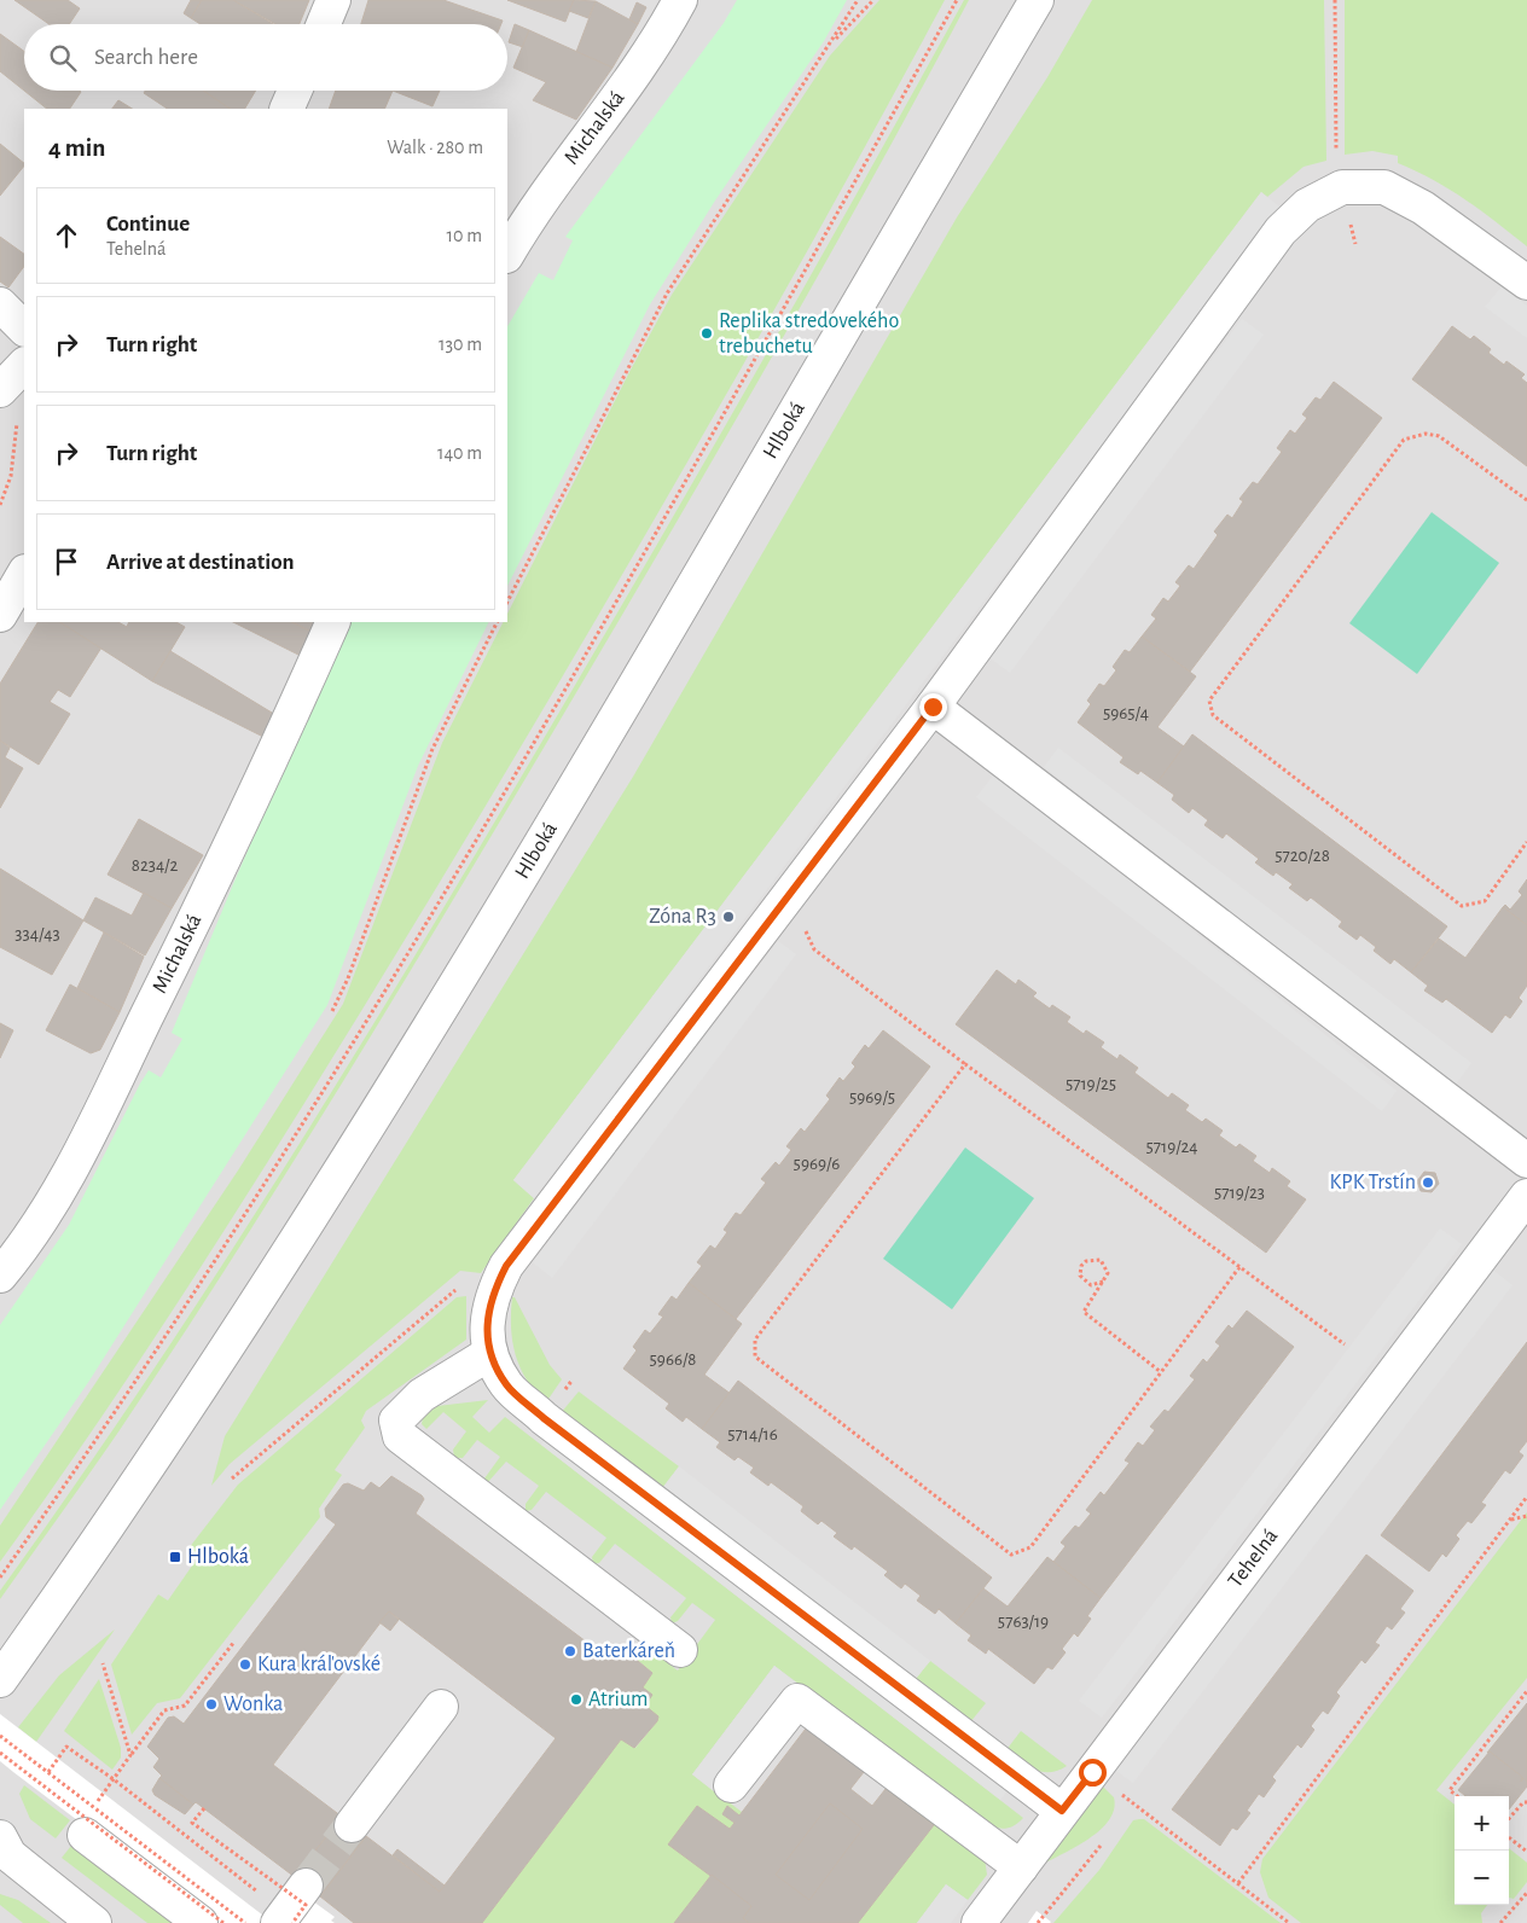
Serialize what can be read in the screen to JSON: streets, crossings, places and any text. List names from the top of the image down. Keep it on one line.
{"streets":{"street":["Michalská","Hlboká","Tehelná"]},"places":{"other":["Replika stredovekého trebuchetu","Zóna R3","KPK Trstín","Baterkáreň","Kura kráľovské","Atrium","Wonka"],"transit":["Hlboká"]},"house_numbers":["5965/4","5720/28","8234/2","334/43","5719/25","5969/5","5719/24","5969/6","5719/23","5966/8","5714/16","5763/19"],"page":{"search":"Search here","heading":["4 min","Walk · 280 m"],"list":[["Continue","Tehelná","10 m"],["Turn right","130 m"],["Turn right","140 m"],"Arrive at destination"],"map_buttons":["+","−"]}}
